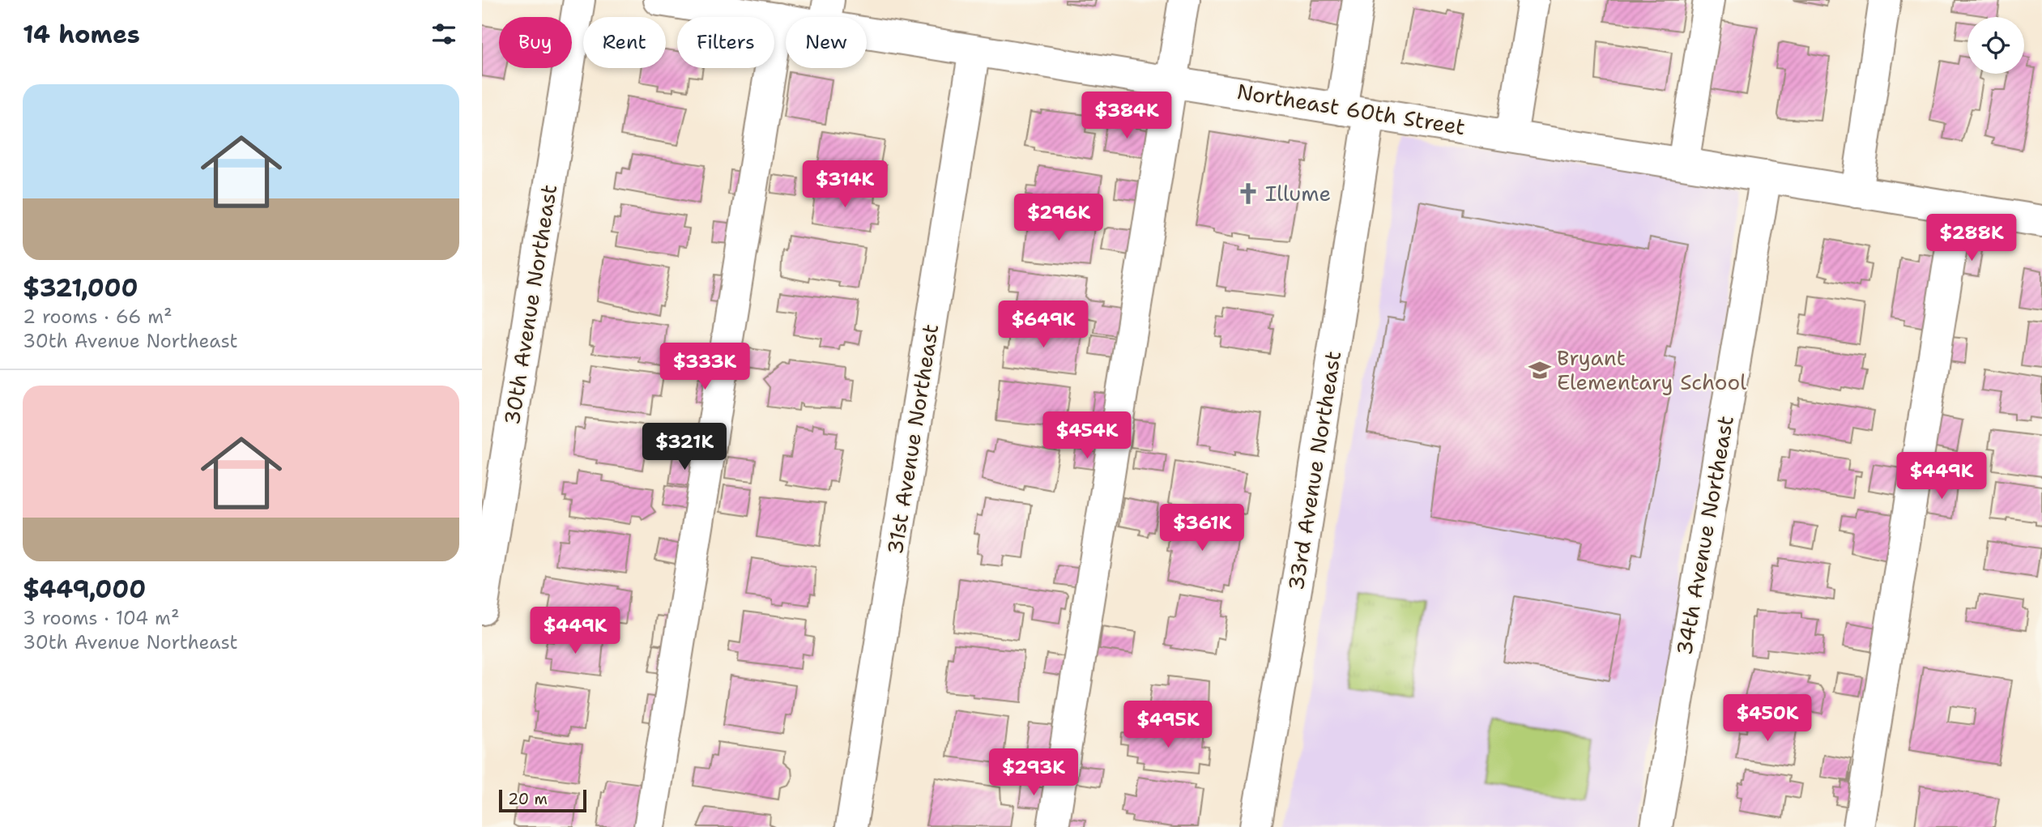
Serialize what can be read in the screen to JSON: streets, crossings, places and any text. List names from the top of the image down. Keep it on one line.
{"streets":{"street":["Northeast 60th Street","30th Avenue Northeast","31st Avenue Northeast","33rd Avenue Northeast","34th Avenue Northeast"]},"crossings":[["Northeast 60th Street","31st Avenue Northeast"],["Northeast 60th Street","33rd Avenue Northeast"],["Northeast 60th Street","34th Avenue Northeast"]],"places":{"church":["Illume"],"school or university":["Bryant Elementary School"]},"scale_bar":"20 m","page":{"heading":"14 homes","chip":["Buy","Rent","Filters","New"],"list":[{"name":"$321,000","note":"2 rooms · 66 m² · 30th Avenue Northeast"},{"name":"$449,000","note":"3 rooms · 104 m² · 30th Avenue Northeast"}],"price":["$384K","$314K","$296K","$288K","$649K","$333K","$454K","$321K","$449K","$361K","$449K","$450K","$495K","$293K"],"scale":"20 m"}}
